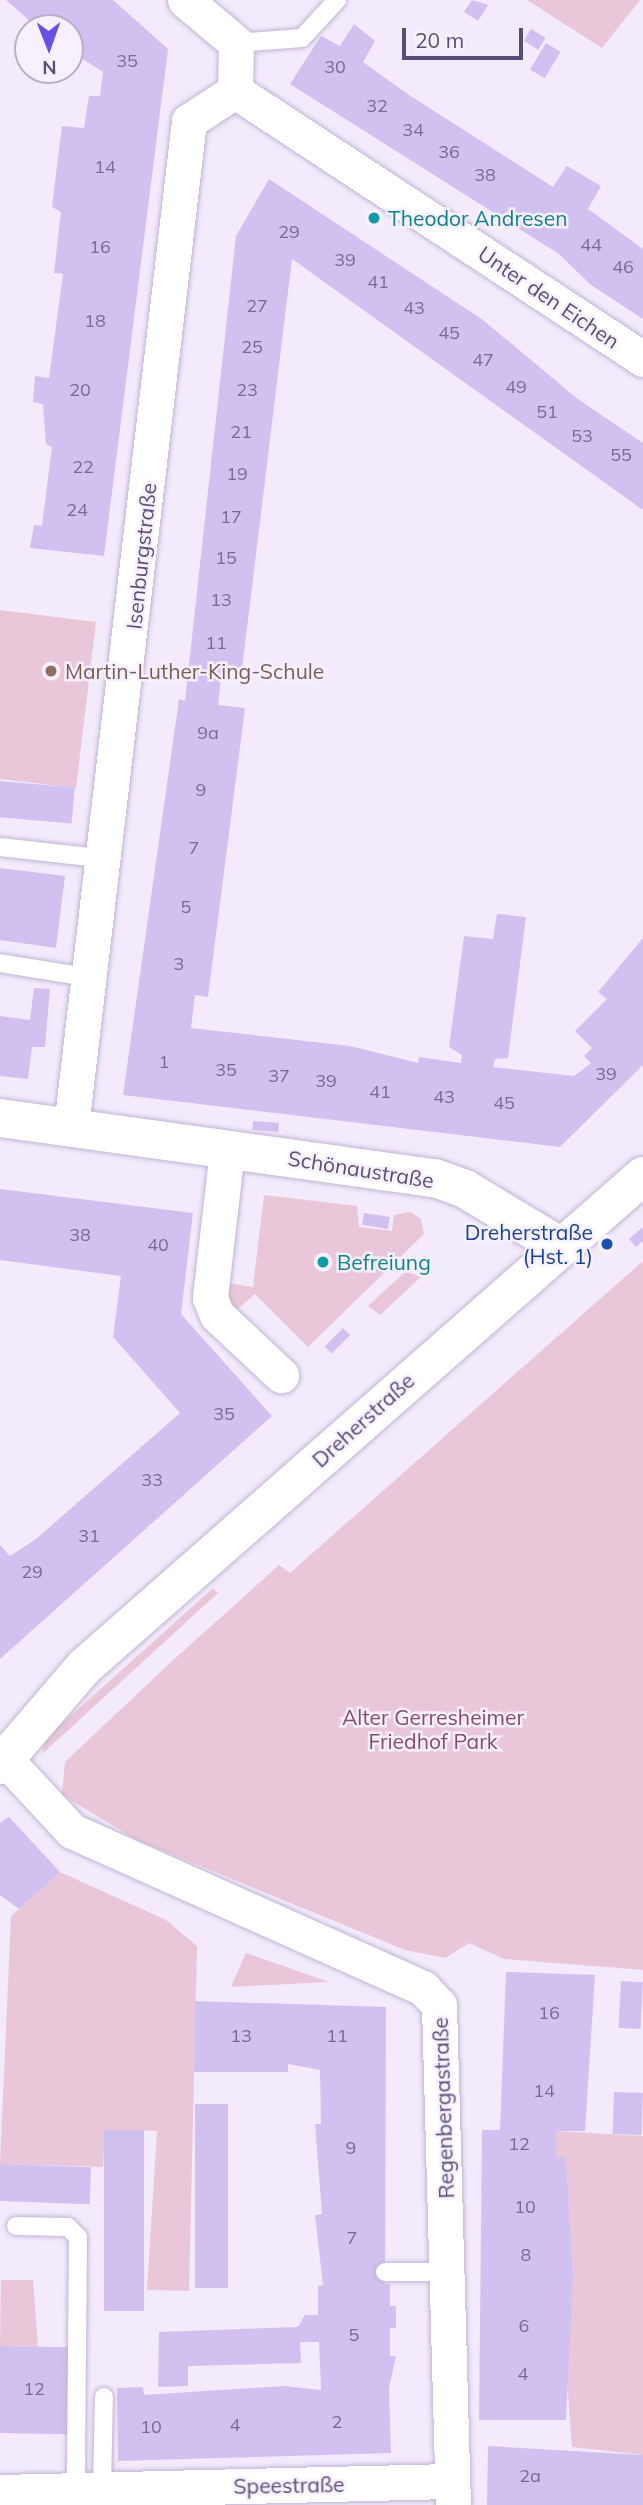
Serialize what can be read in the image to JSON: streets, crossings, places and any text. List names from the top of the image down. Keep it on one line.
{"streets":{"main road":["Schönaustraße","Dreherstraße"],"street":["Unter den Eichen","Isenburgstraße","Regenbergastraße","Speestraße"]},"crossings":[["Unter den Eichen","Isenburgstraße"],["Isenburgstraße","Schönaustraße"],["Schönaustraße","Dreherstraße"],["Dreherstraße","Regenbergastraße"],["Regenbergastraße","Speestraße"]],"parks":["Alter Gerresheimer Friedhof Park"],"places":["Theodor Andresen","Martin-Luther-King-Schule","Dreherstraße (Hst. 1)","Befreiung"],"house_numbers":["35","30","32","34","36","14","38","29","44","16","39","46","41","27","43","18","45","25","47","49","20","23","51","21","53","55","22","19","24","17","15","13","11","9a","9","7","5","3","1","35","39","37","39","41","43","45","38","40","35","33","31","29","16","13","11","14","12","9","10","7","8","6","5","4","12","2","4","10","2a"],"scale_bar":"20 m","north":"bottom"}
